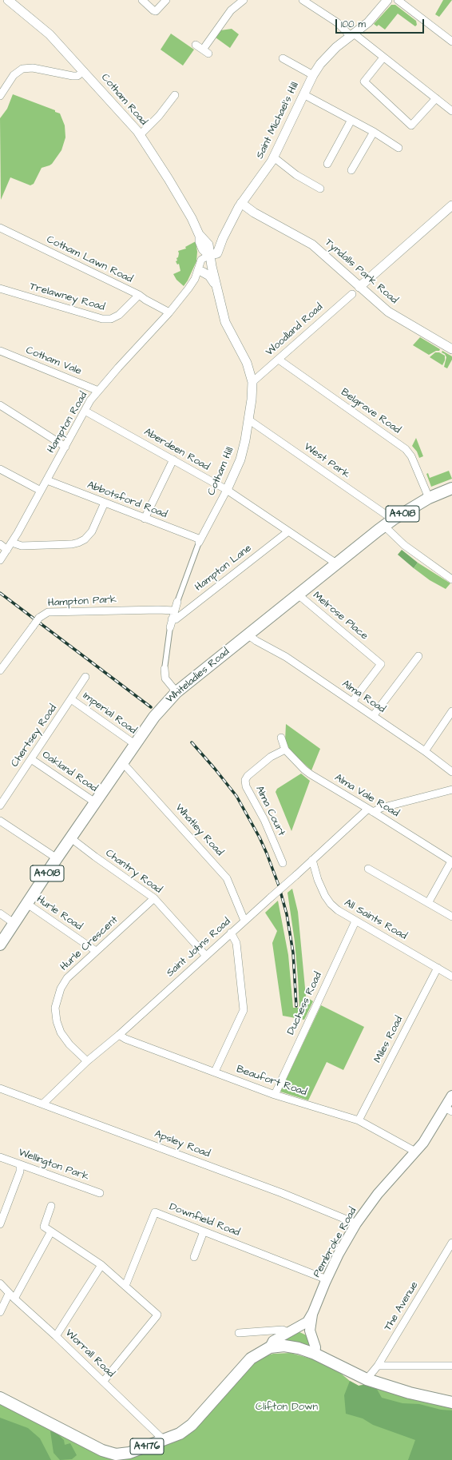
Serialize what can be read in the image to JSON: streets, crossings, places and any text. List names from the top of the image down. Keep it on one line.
{"streets":{"main road":["A4018","Whiteladies Road","Pembroke Road","A4176"],"street":["Cotham Road","Saint Michael's Hill","Cotham Lawn Road","Tyndalls Park Road","Trelawney Road","Woodland Road","Cotham Vale","Belgrave Road","Hampton Road","Aberdeen Road","West Park","Cotham Hill","Abbotsford Road","Hampton Lane","Hampton Park","Melrose Place","Alma Road","Imperial Road","Chertsey Road","Oakland Road","Alma Vale Road","Alma Court","Whatley Road","Chantry Road","Hurle Road","All Saints Road","Hurle Crescent","Saint Johns Road","Duchess Road","Miles Road","Beaufort Road","Apsley Road","Wellington Park","Downfield Road","The Avenue","Worrall Road"]},"crossings":[["Cotham Road","Saint Michael's Hill"],["Cotham Road","Hampton Road"],["Cotham Road","Cotham Hill"],["Saint Michael's Hill","Tyndalls Park Road"],["Saint Michael's Hill","Hampton Road"],["Saint Michael's Hill","Cotham Hill"],["Cotham Lawn Road","Trelawney Road"],["Cotham Lawn Road","Hampton Road"],["Woodland Road","Belgrave Road"],["Woodland Road","Cotham Hill"],["Cotham Vale","Hampton Road"],["Belgrave Road","Whiteladies Road"],["Hampton Road","Aberdeen Road"],["Hampton Road","Cotham Hill"],["Hampton Road","Abbotsford Road"],["Aberdeen Road","Cotham Hill"],["Aberdeen Road","Hampton Lane"],["Aberdeen Road","Whiteladies Road"],["West Park","Cotham Hill"],["West Park","Whiteladies Road"],["Cotham Hill","Abbotsford Road"],["Cotham Hill","Hampton Lane"],["Cotham Hill","Hampton Park"],["Cotham Hill","Whiteladies Road"],["Melrose Place","Whiteladies Road"],["Melrose Place","Alma Road"],["Whiteladies Road","Alma Road"],["Whiteladies Road","Imperial Road"],["Whiteladies Road","Oakland Road"],["Whiteladies Road","Whatley Road"],["Whiteladies Road","Chantry Road"],["Whiteladies Road","Hurle Road"],["Imperial Road","Chertsey Road"],["Chertsey Road","Oakland Road"],["Alma Vale Road","Alma Court"],["Alma Vale Road","Saint Johns Road"],["Whatley Road","Saint Johns Road"],["Chantry Road","Hurle Crescent"],["Chantry Road","Saint Johns Road"],["Hurle Road","Hurle Crescent"],["All Saints Road","Saint Johns Road"],["All Saints Road","Duchess Road"],["All Saints Road","Miles Road"],["Hurle Crescent","Saint Johns Road"],["Saint Johns Road","Beaufort Road"],["Saint Johns Road","Apsley Road"],["Duchess Road","Beaufort Road"],["Miles Road","Beaufort Road"],["Beaufort Road","Pembroke Road"],["Apsley Road","Pembroke Road"],["Downfield Road","Pembroke Road"],["Pembroke Road","A4176"],["The Avenue","A4176"],["Worrall Road","A4176"]],"parks":["Clifton Down"],"scale_bar":"100 m"}
